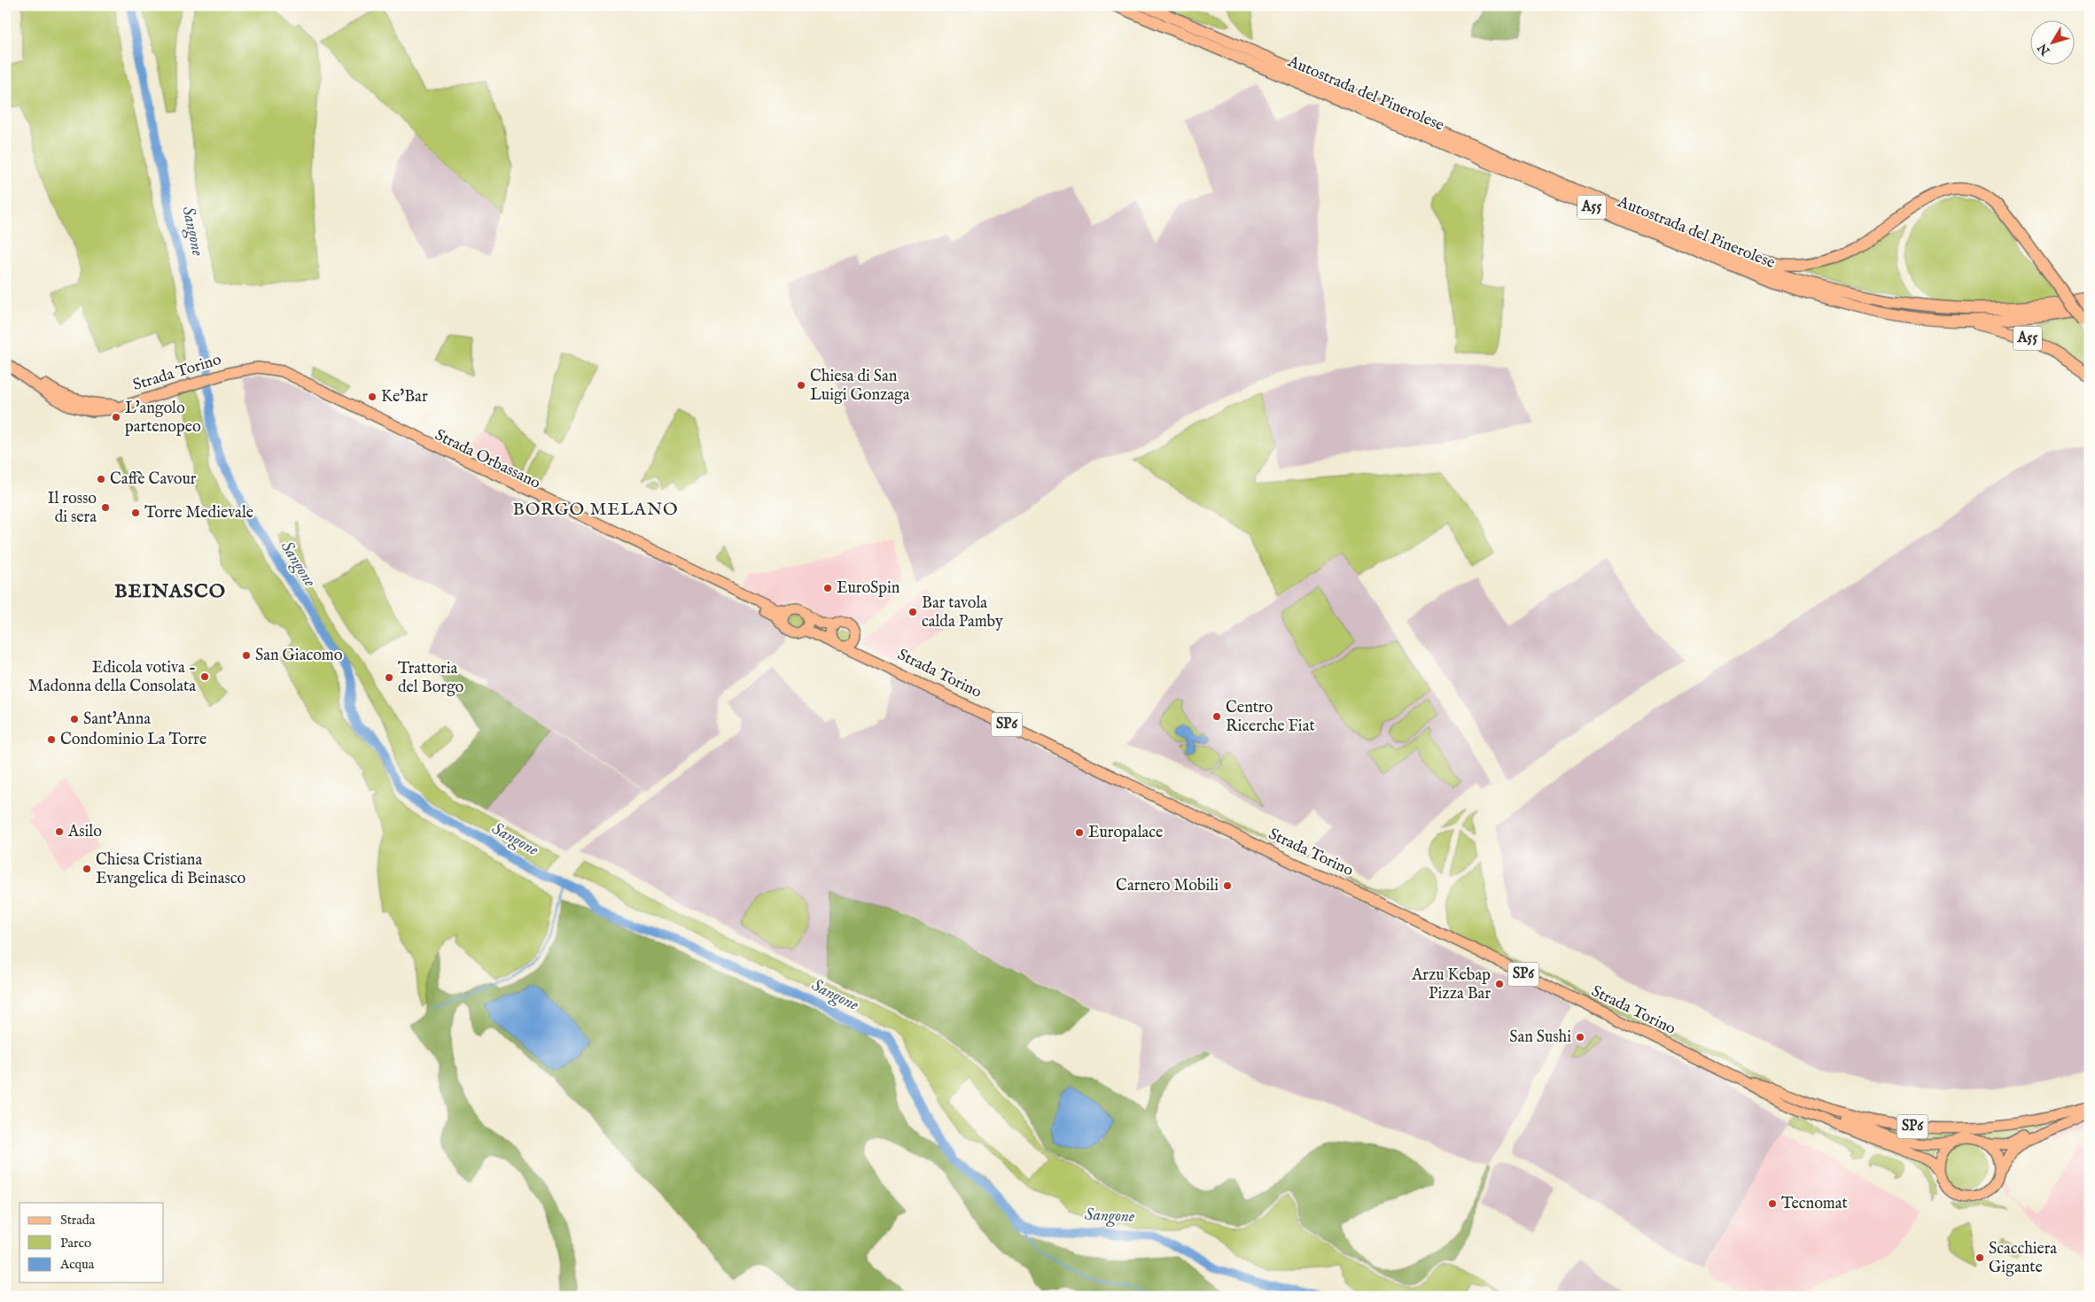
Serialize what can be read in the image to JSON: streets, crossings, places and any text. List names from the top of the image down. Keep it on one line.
{"streets":{"highway":["Autostrada del Pinerolese","A55"],"main road":["Strada Torino","Strada Orbassano","SP6"]},"crossings":[["Autostrada del Pinerolese","A55"],["Strada Torino","Strada Orbassano"],["Strada Torino","SP6"]],"districts":["BORGO MELANO","BEINASCO"],"water":["Sangone"],"places":["Chiesa di San Luigi Gonzaga","Ke'Bar","L'angolo partenopeo","Caffè Cavour","Il rosso di sera","Torre Medievale","EuroSpin","Bar tavola calda Pamby","San Giacomo","Edicola votiva - Madonna della Consolata","Trattoria del Borgo","Centro Ricerche Fiat","Sant'Anna","Condominio La Torre","Asilo","Europalace","Chiesa Cristiana Evangelica di Beinasco","Carnero Mobili","Arzu Kebap Pizza Bar","San Sushi","Tecnomat","Scacchiera Gigante"],"legend":["Strada","Parco","Acqua"],"north":"bottom left"}
